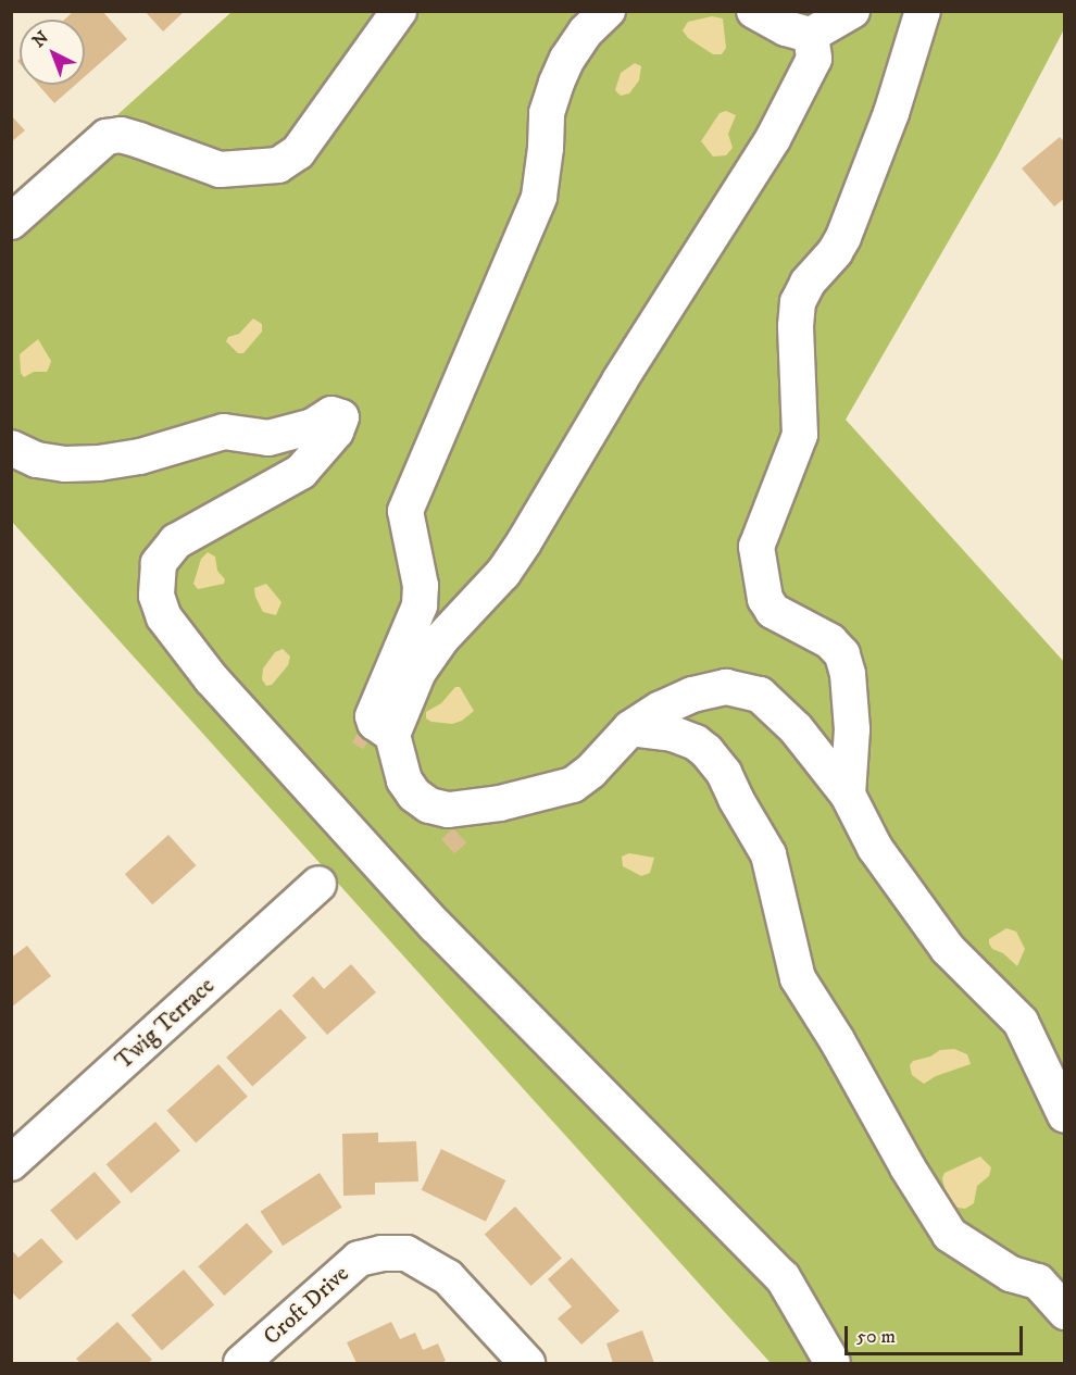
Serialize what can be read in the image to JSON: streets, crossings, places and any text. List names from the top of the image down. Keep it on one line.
{"streets":{"street":["Twig Terrace","Croft Drive"]},"scale_bar":"50 m","north":"top left"}
